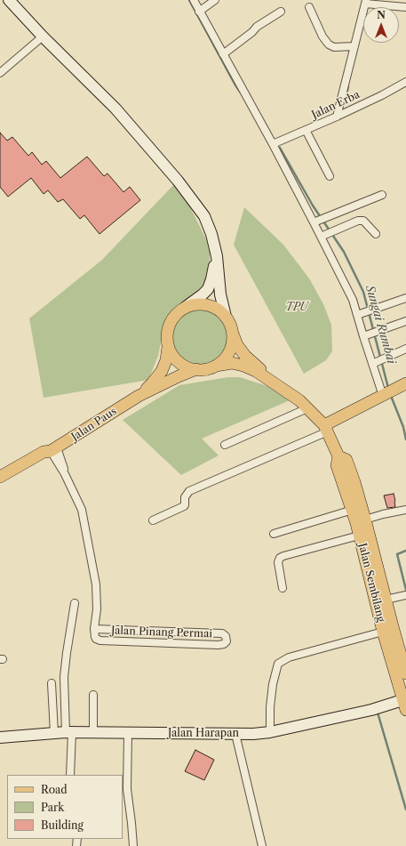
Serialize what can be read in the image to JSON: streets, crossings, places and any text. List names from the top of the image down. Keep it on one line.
{"streets":{"main road":["Jalan Paus","Jalan Sembilang"],"street":["Jalan Erba","Jalan Pinang Permai","Jalan Harapan"]},"crossings":[["Jalan Paus","Jalan Sembilang"],["Jalan Sembilang","Jalan Harapan"]],"water":["Sungai Rumbai"],"parks":["TPU"],"legend":["Road","Park","Building"],"north":"top"}
